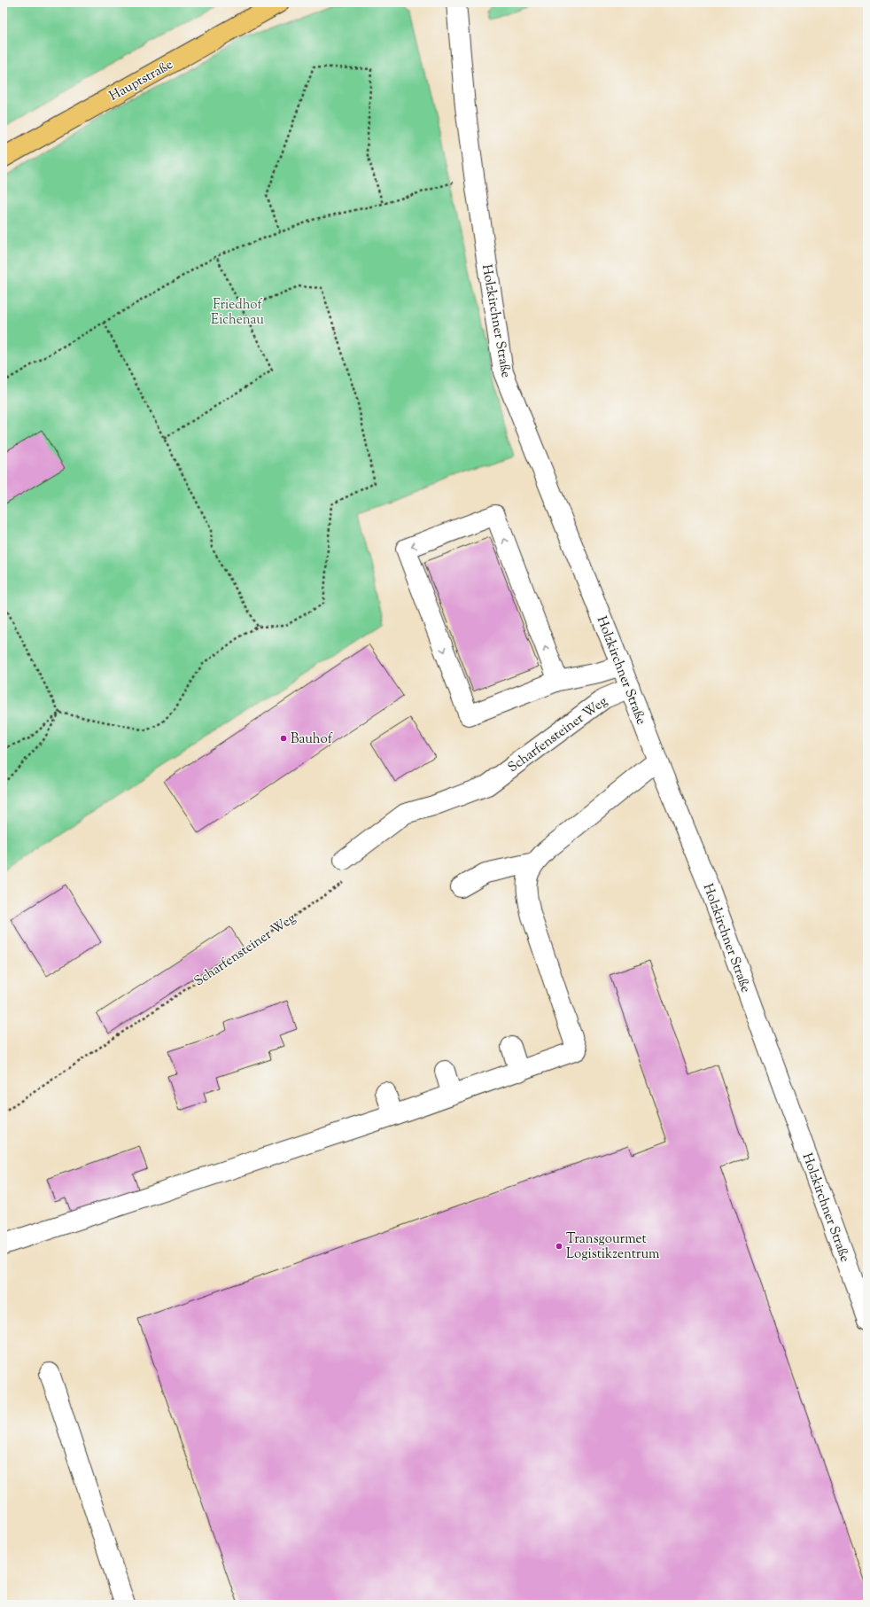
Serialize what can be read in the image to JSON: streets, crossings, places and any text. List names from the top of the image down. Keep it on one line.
{"streets":{"main road":["Hauptstraße"],"street":["Holzkirchner Straße","Scharfensteiner Weg"]},"crossings":[["Holzkirchner Straße","Scharfensteiner Weg"]],"parks":["Friedhof Eichenau"],"places":["Bauhof","Transgourmet Logistikzentrum"]}
